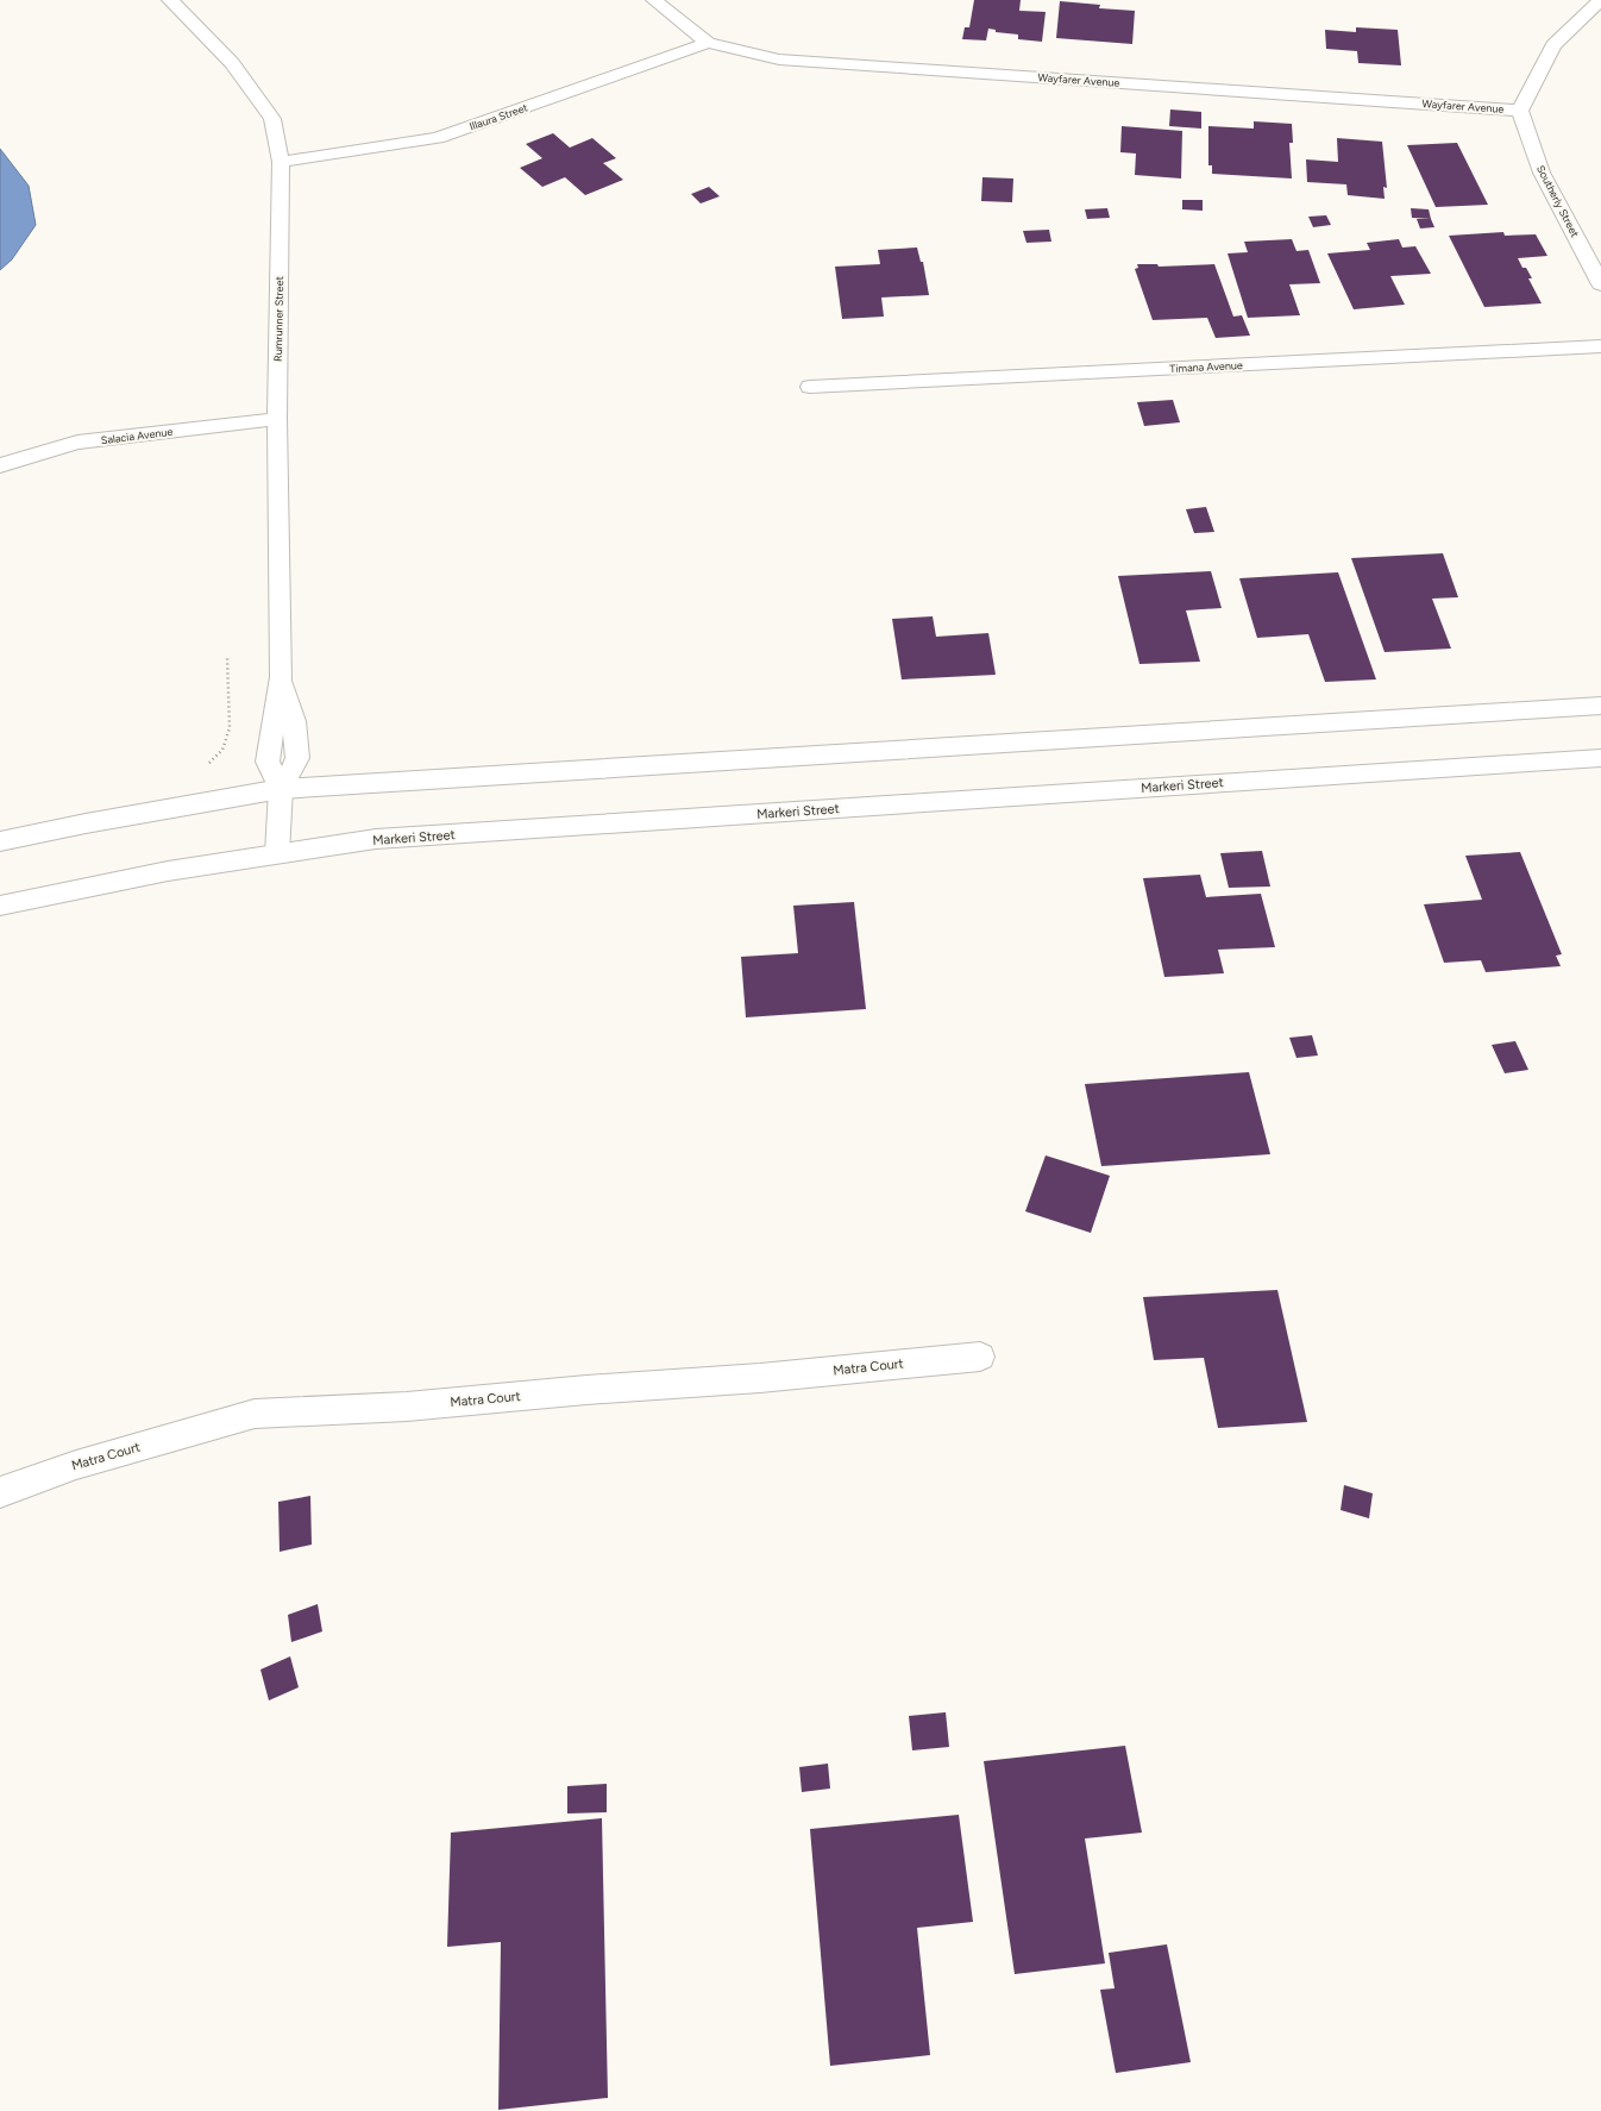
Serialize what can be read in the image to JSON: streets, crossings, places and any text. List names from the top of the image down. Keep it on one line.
{"streets":{"street":["Wayfarer Avenue","Illaura Street","Southerly Street","Rumrunner Street","Timana Avenue","Salacia Avenue","Markeri Street","Matra Court"]},"crossings":[["Wayfarer Avenue","Illaura Street"],["Wayfarer Avenue","Southerly Street"],["Illaura Street","Rumrunner Street"],["Rumrunner Street","Salacia Avenue"],["Rumrunner Street","Markeri Street"]]}
